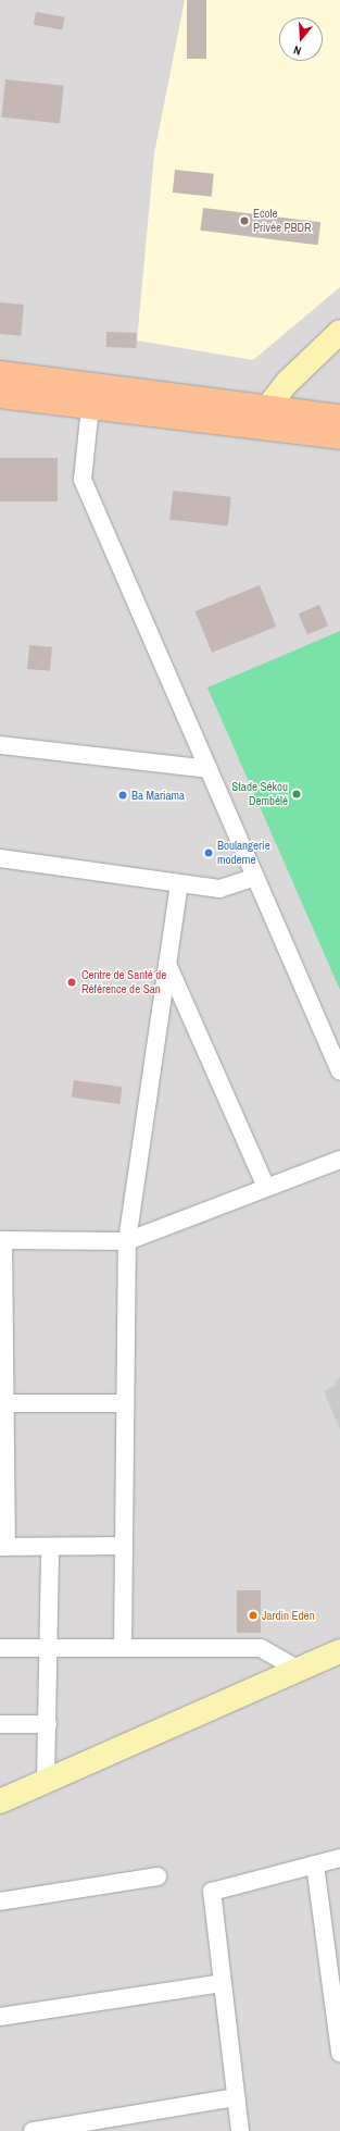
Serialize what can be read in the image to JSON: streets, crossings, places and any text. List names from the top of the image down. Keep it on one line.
{"places":["Ecole Privée PBDR","Stade Sékou Dembélé","Ba Mariama","Boulangerie moderne","Centre de Santé de Référence de San","Jardin Eden"],"north":"bottom"}
